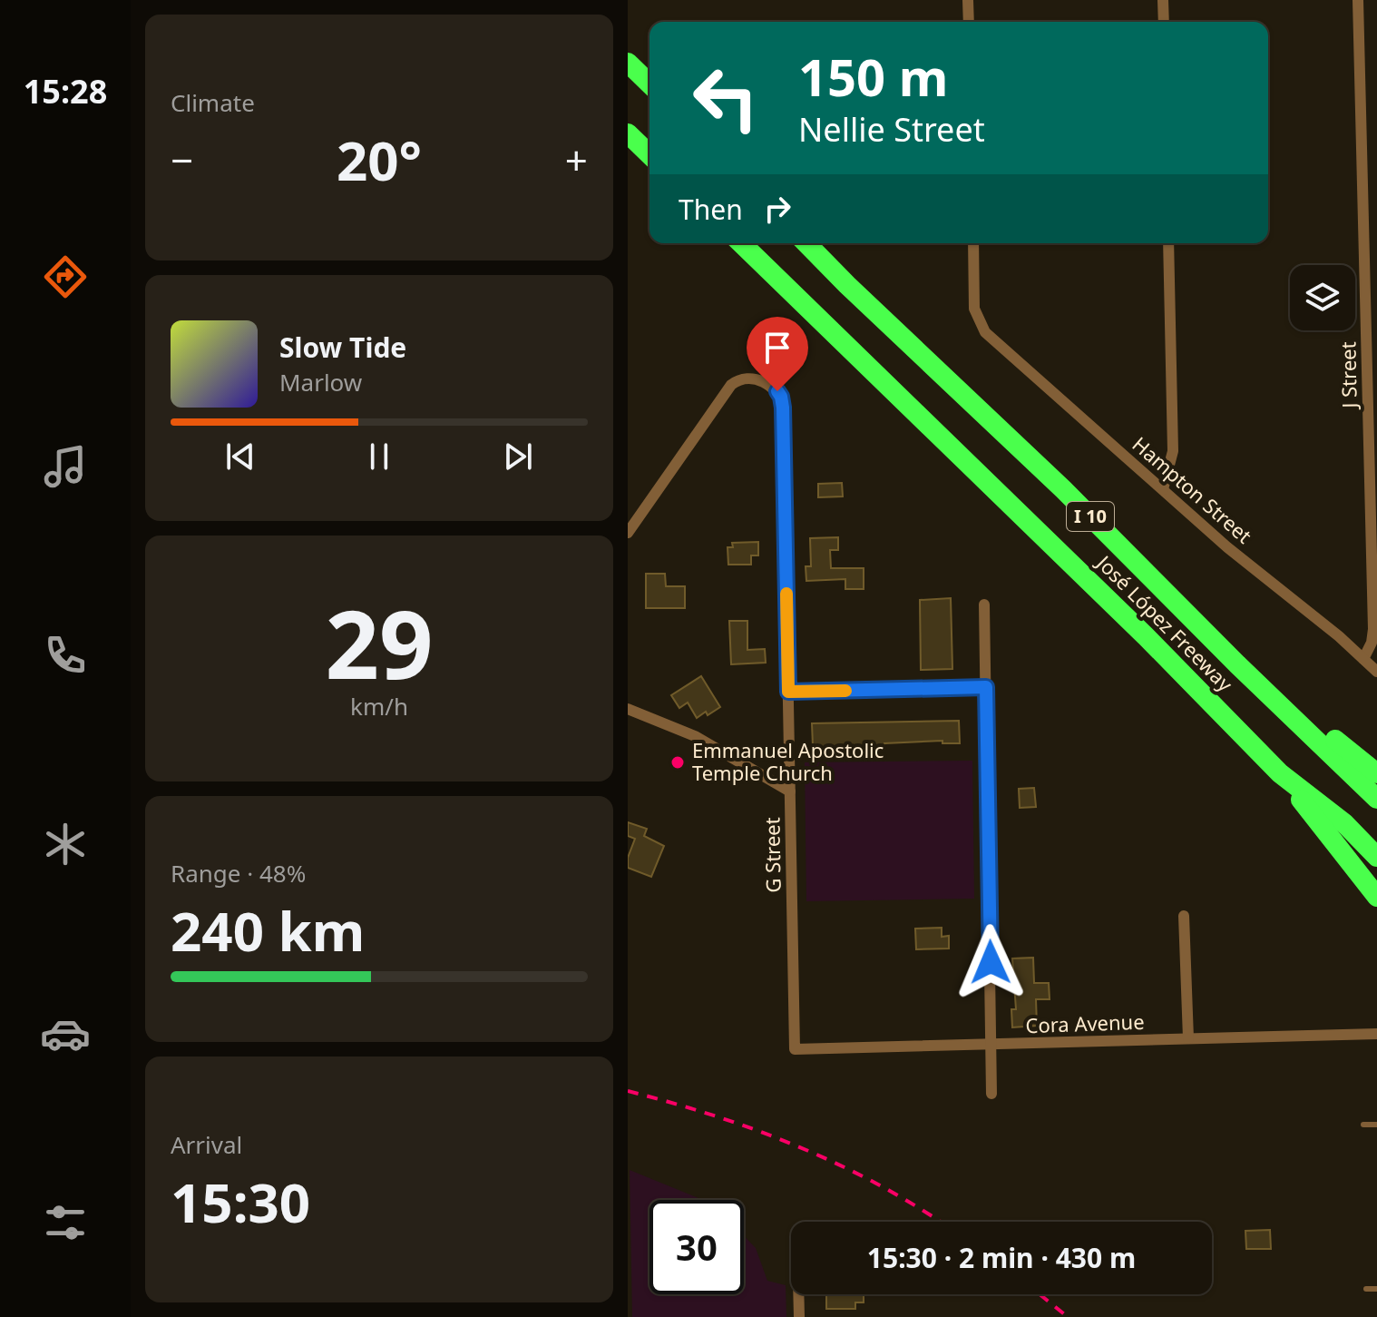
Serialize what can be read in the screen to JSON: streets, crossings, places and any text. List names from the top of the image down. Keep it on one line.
{"streets":{"highway":["I 10","José López Freeway"],"street":["J Street","Hampton Street","G Street","Cora Avenue"]},"crossings":[["J Street","Hampton Street"],["G Street","Cora Avenue"]],"places":["Emmanuel Apostolic Temple Church"],"page":{"tabs":"15:28","tile":["Climate",["29","km/h"],["Range · 48%","240 km"],["Arrival","15:30"]],"turn":["150 m","Nellie Street"],"heat":["−","20°","+"],"then":"Then","song":["Slow Tide","Marlow"],"limit":"30","trip":"15:30 · 2 min · 430 m"}}
